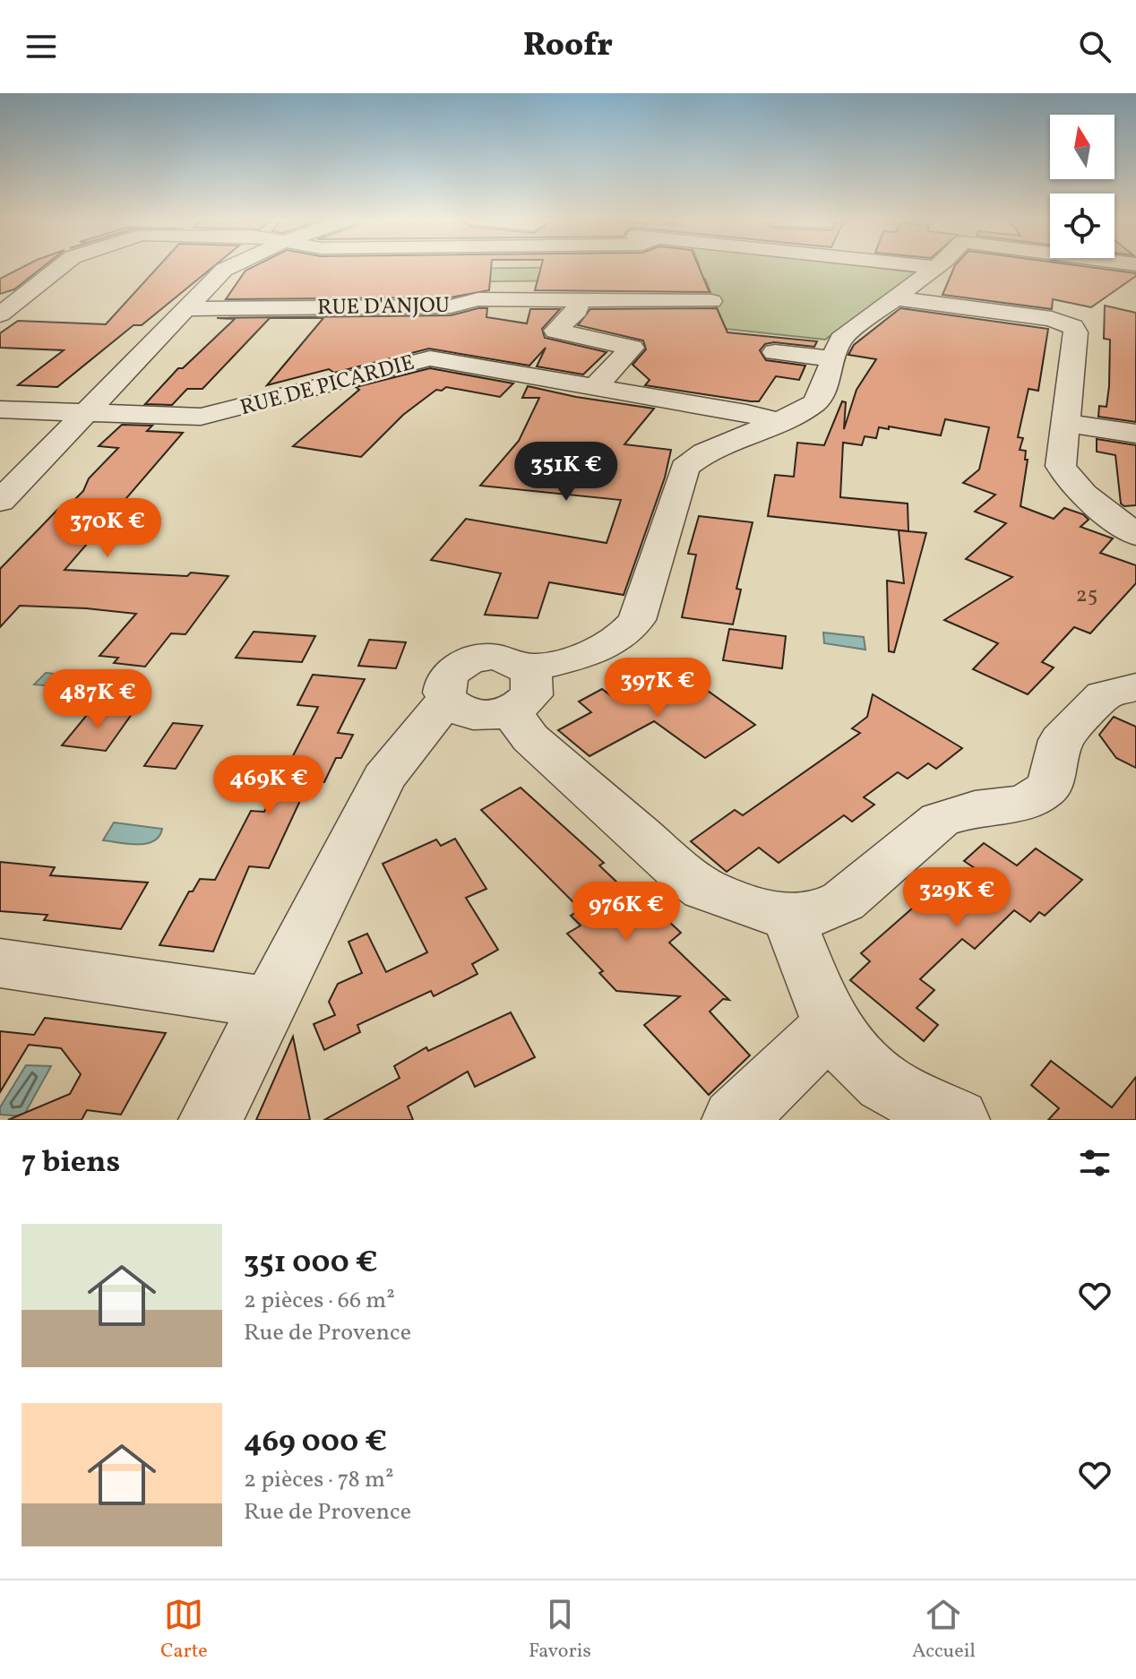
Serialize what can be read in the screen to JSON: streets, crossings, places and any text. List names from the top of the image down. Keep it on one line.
{"streets":{"street":["RUE D'ANJOU","RUE DE PICARDIE"]},"house_numbers":["25"],"north":"top","page":{"header":"Roofr","price":["351K €","370K €","397K €","487K €","469K €","329K €","976K €"],"heading":"7 biens","list":[{"name":"351 000 €","note":"2 pièces · 66 m² · Rue de Provence"},{"name":"469 000 €","note":"2 pièces · 78 m² · Rue de Provence"}],"tabs":["Carte","Favoris","Accueil"]}}
